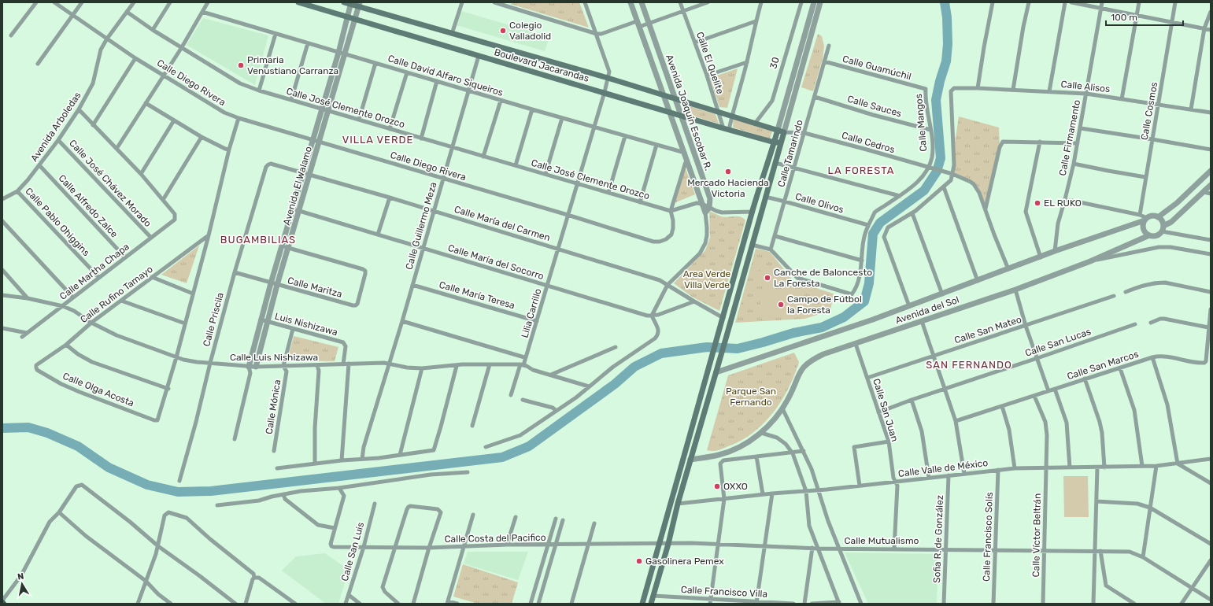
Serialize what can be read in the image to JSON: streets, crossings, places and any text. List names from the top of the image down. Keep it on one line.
{"streets":{"main road":["Boulevard Jacarandas"],"street":["Calle El Quelite","30","Calle Guamúchil","Calle David Alfaro Siqueiros","Calle Diego Rivera","Calle Alisos","Calle Sauces","Calle José Clemente Orozco","Calle Cosmos","Avenida Joaquín Escobar R.","Calle Mangos","Avenida Arboledas","Calle Firmamento","Calle Cedros","Calle Tamarindo","Calle José Chávez Morado","Avenida El Walamo","Calle Olivos","Calle Alfredo Zalce","Calle Pablo Ohiggins","Calle María del Carmen","Calle Guillermo Meza","Calle María del Socorro","Calle Martha Chapa","Calle Maritza","Calle Rufino Tamayo","Calle María Teresa","Avenida del Sol","Lilia Carrillo","Calle Priscila","Luis Nishizawa","Calle San Mateo","Calle San Lucas","Calle Luis Nishizawa","Calle San Marcos","Calle Olga Acosta","Calle Mónica","Calle San Juan","Calle Valle de México","Calle Víctor Beltrán","Calle Francisco Solís","Calle Costa del Pacifico","Sofia R. de González","Calle Mutualismo","Calle San Luis","Calle Francisco Villa"]},"crossings":[["Calle El Quelite","Boulevard Jacarandas"],["30","Boulevard Jacarandas"],["Boulevard Jacarandas","Avenida Joaquín Escobar R."],["Boulevard Jacarandas","Calle Cedros"],["Boulevard Jacarandas","Avenida El Walamo"],["Boulevard Jacarandas","Calle Guillermo Meza"],["Boulevard Jacarandas","Lilia Carrillo"],["Calle Guamúchil","Calle Mangos"],["Calle Guamúchil","Calle Tamarindo"],["Calle David Alfaro Siqueiros","Avenida Joaquín Escobar R."],["Calle David Alfaro Siqueiros","Avenida El Walamo"],["Calle David Alfaro Siqueiros","Calle Guillermo Meza"],["Calle David Alfaro Siqueiros","Lilia Carrillo"],["Calle Diego Rivera","Calle José Clemente Orozco"],["Calle Diego Rivera","Avenida Arboledas"],["Calle Diego Rivera","Avenida El Walamo"],["Calle Diego Rivera","Calle Guillermo Meza"],["Calle Diego Rivera","Lilia Carrillo"],["Calle Alisos","Calle Cosmos"],["Calle Alisos","Calle Firmamento"],["Calle Alisos","Calle Cedros"],["Calle Sauces","Calle Mangos"],["Calle Sauces","Calle Tamarindo"],["Calle José Clemente Orozco","Avenida Arboledas"],["Calle José Clemente Orozco","Avenida El Walamo"],["Calle José Clemente Orozco","Calle Guillermo Meza"],["Calle José Clemente Orozco","Lilia Carrillo"],["Calle Mangos","Calle Cedros"],["Calle Mangos","Calle Tamarindo"],["Calle Mangos","Calle Olivos"],["Avenida Arboledas","Calle José Chávez Morado"],["Avenida Arboledas","Calle Alfredo Zalce"],["Avenida Arboledas","Calle Pablo Ohiggins"],["Calle Firmamento","Avenida del Sol"],["Calle Cedros","Calle Tamarindo"],["Calle Cedros","Avenida del Sol"],["Calle Tamarindo","Calle Olivos"],["Calle José Chávez Morado","Calle Martha Chapa"],["Avenida El Walamo","Calle María del Carmen"],["Avenida El Walamo","Calle María del Socorro"],["Avenida El Walamo","Calle Maritza"],["Avenida El Walamo","Luis Nishizawa"],["Avenida El Walamo","Calle Luis Nishizawa"],["Calle Alfredo Zalce","Calle Martha Chapa"],["Calle Pablo Ohiggins","Calle Martha Chapa"],["Calle María del Carmen","Calle Guillermo Meza"],["Calle María del Carmen","Lilia Carrillo"],["Calle María del Carmen","Calle Priscila"],["Calle Guillermo Meza","Calle María del Socorro"],["Calle Guillermo Meza","Calle María Teresa"],["Calle Guillermo Meza","Calle Luis Nishizawa"],["Calle María del Socorro","Lilia Carrillo"],["Calle Martha Chapa","Calle Luis Nishizawa"],["Calle Maritza","Calle Priscila"],["Calle Rufino Tamayo","Calle Luis Nishizawa"],["Calle Rufino Tamayo","Calle Olga Acosta"],["Calle María Teresa","Lilia Carrillo"],["Avenida del Sol","Calle San Juan"],["Lilia Carrillo","Calle Luis Nishizawa"],["Calle Priscila","Calle Luis Nishizawa"],["Luis Nishizawa","Calle Luis Nishizawa"],["Luis Nishizawa","Calle Mónica"],["Calle San Mateo","Calle San Juan"],["Calle San Lucas","Calle San Juan"],["Calle Luis Nishizawa","Calle Mónica"],["Calle San Marcos","Calle Víctor Beltrán"],["Calle San Juan","Calle Valle de México"],["Calle San Juan","Calle Mutualismo"],["Calle Valle de México","Calle Víctor Beltrán"],["Calle Valle de México","Calle Francisco Solís"],["Calle Valle de México","Sofia R. de González"],["Calle Víctor Beltrán","Calle Mutualismo"],["Calle Francisco Solís","Calle Mutualismo"],["Calle Costa del Pacifico","Calle Mutualismo"],["Calle Costa del Pacifico","Calle San Luis"],["Sofia R. de González","Calle Mutualismo"]],"districts":["VILLA VERDE","LA FORESTA","BUGAMBILIAS","SAN FERNANDO"],"parks":["Area Verde Villa Verde","Parque San Fernando"],"places":["Colegio Valladolid","Primaria Venustiano Carranza","Mercado Hacienda Victoria","EL RUKO","Canche de Baloncesto La Foresta","Campo de Fútbol la Foresta","OXXO","Gasolinera Pemex"],"scale_bar":"100 m","north":"top"}
